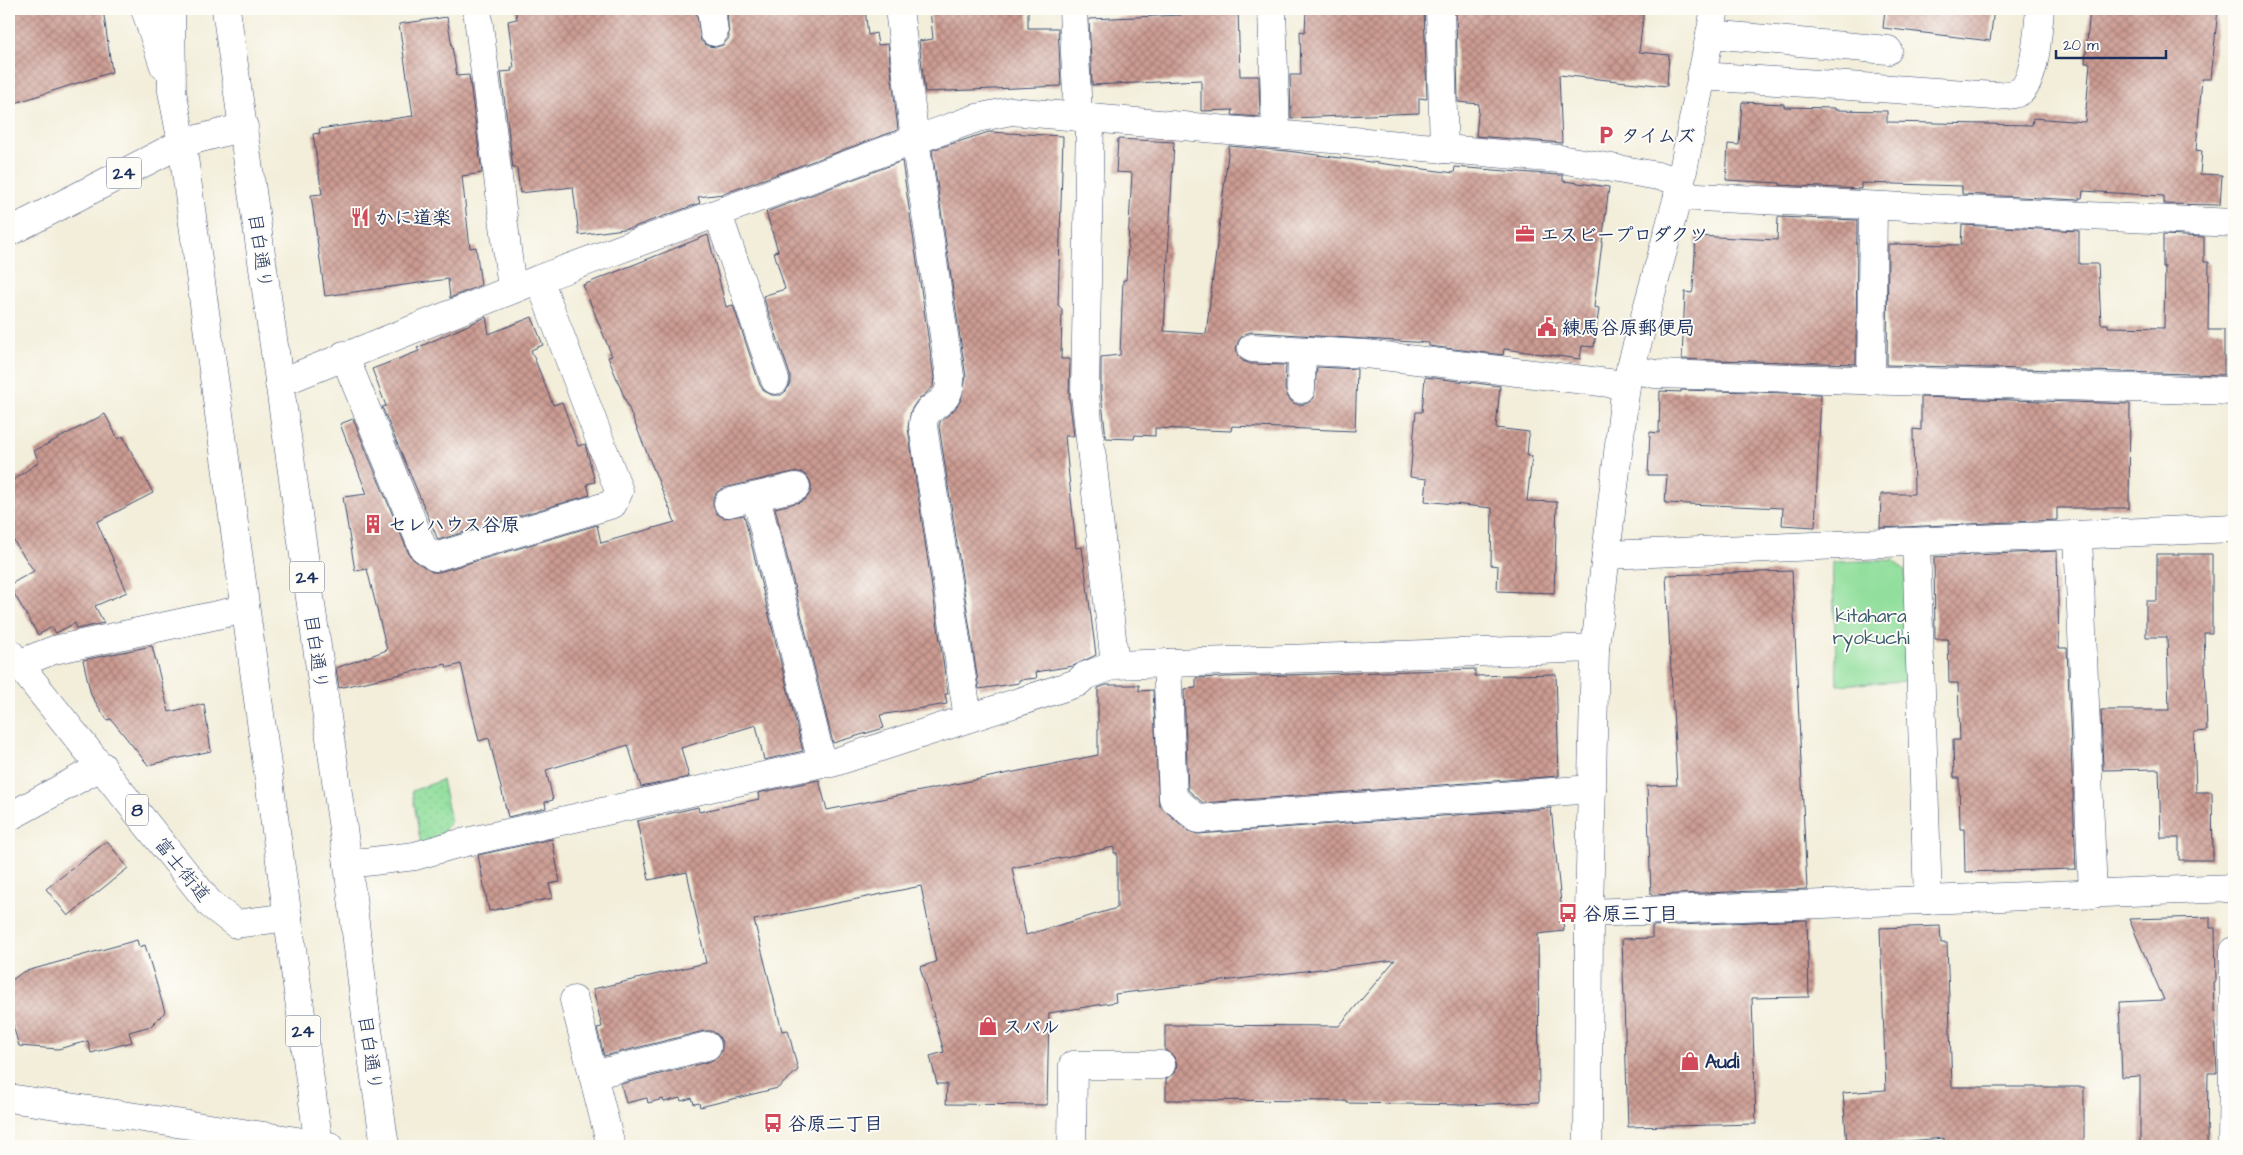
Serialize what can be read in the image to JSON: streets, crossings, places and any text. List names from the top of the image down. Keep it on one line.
{"streets":{"street":["24","目白通り","8","富士街道"]},"crossings":[["24","目白通り"],["24","富士街道"]],"parks":["kitahara ryokuchi"],"places":{"parking":["タイムズ"],"restaurant":["かに道楽"],"office":["エスビープロダクツ"],"public building":["練馬谷原郵便局"],"building":["セレハウス谷原"],"bus stop":["谷原三丁目","谷原二丁目"],"shop":["スバル","Audi"]},"scale_bar":"20 m"}
